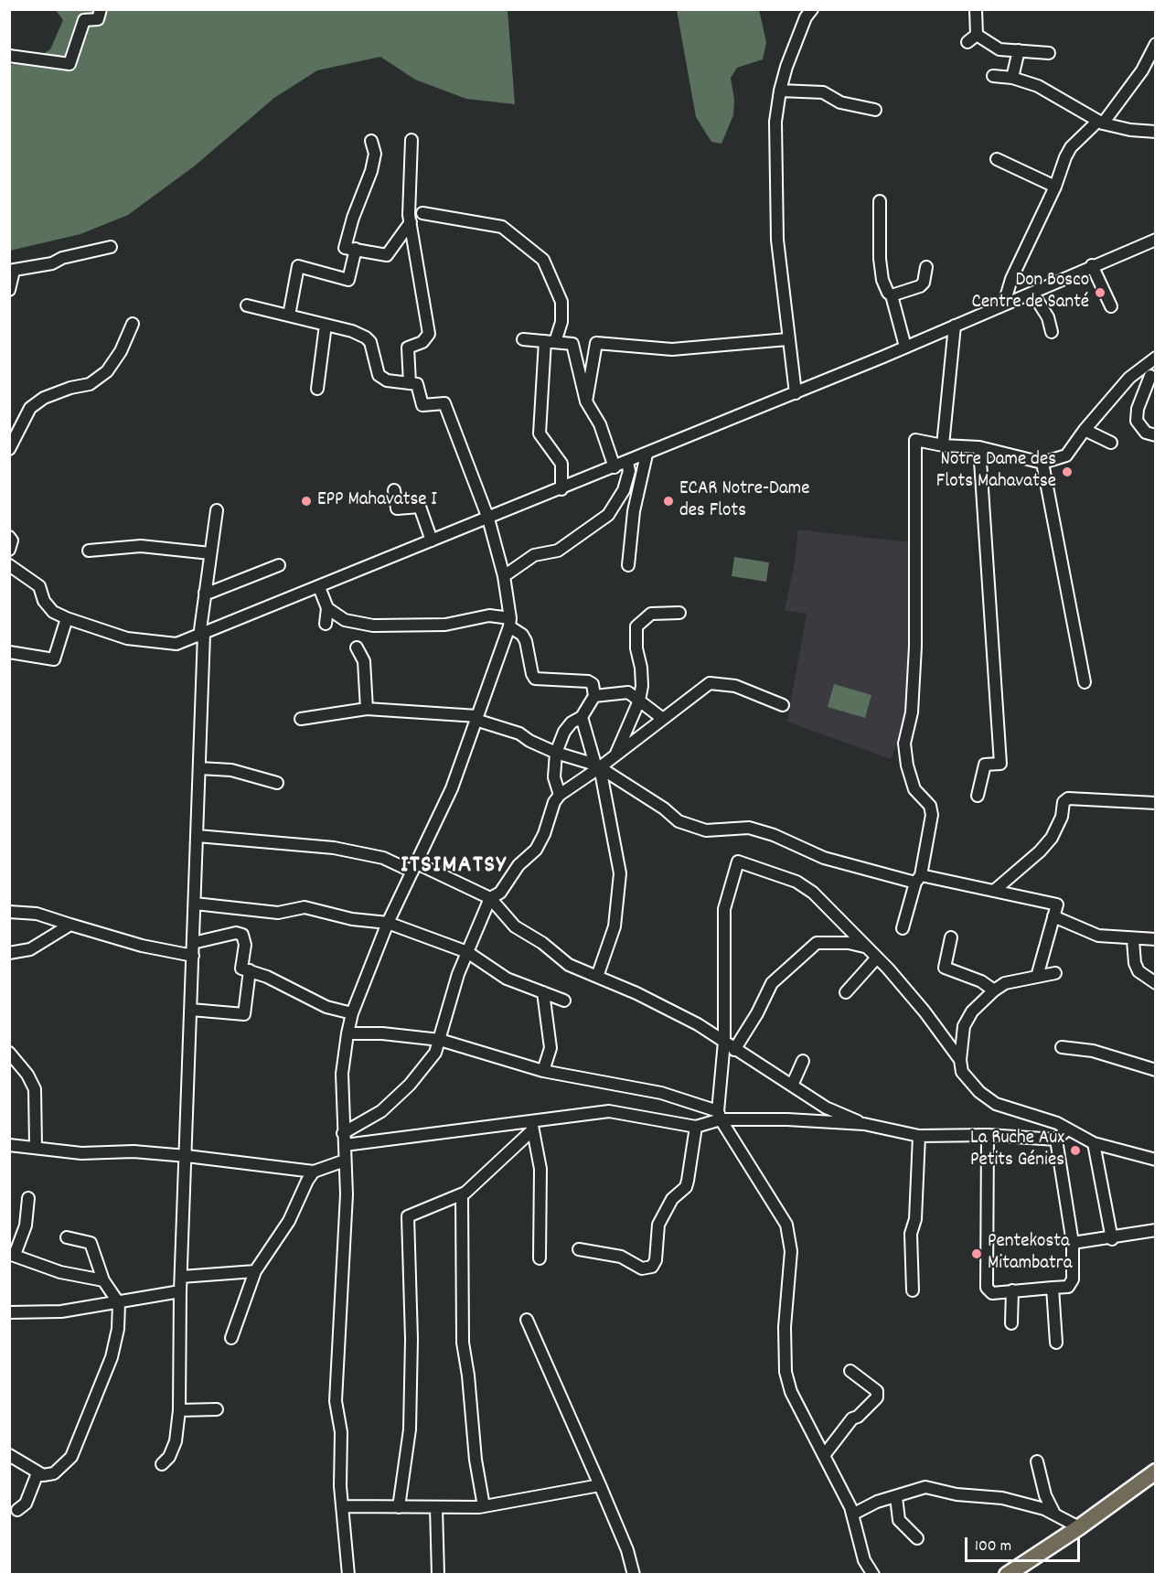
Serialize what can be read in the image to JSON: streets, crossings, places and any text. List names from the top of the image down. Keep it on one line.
{"districts":["ITSIMATSY"],"places":["Don Bosco Centre de Santé","Notre Dame des Flots Mahavatse","EPP Mahavatse I","ECAR Notre-Dame des Flots","La Ruche Aux Petits Génies","Pentekosta Mitambatra"],"scale_bar":"100 m"}
